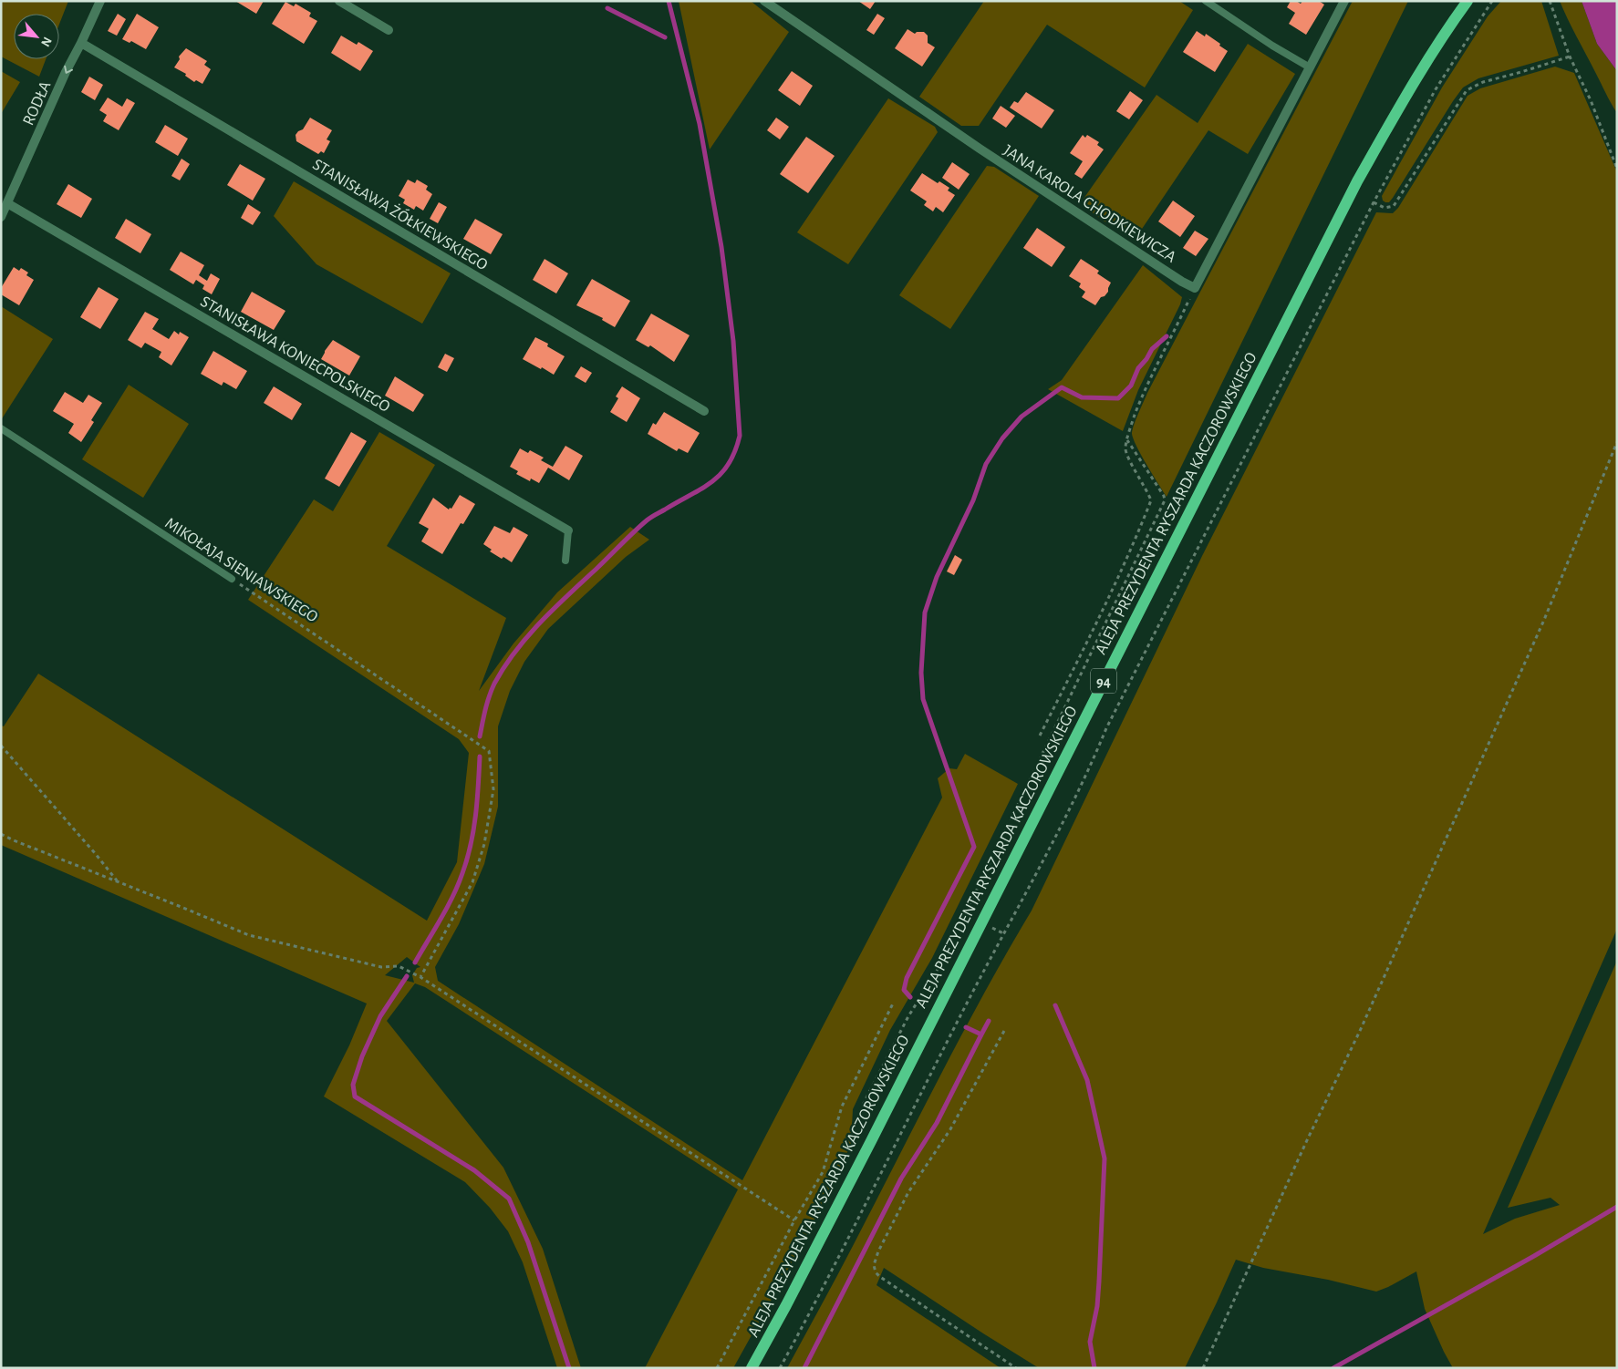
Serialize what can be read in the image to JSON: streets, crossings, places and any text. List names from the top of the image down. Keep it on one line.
{"streets":{"main road":["ALEJA PREZYDENTA RYSZARDA KACZOROWSKIEGO","94"],"street":["RODŁA","JANA KAROLA CHODKIEWICZA","STANISŁAWA ŻÓŁKIEWSKIEGO","STANISŁAWA KONIECPOLSKIEGO"],"lane":["MIKOŁAJA SIENIAWSKIEGO"]},"crossings":[["RODŁA","STANISŁAWA ŻÓŁKIEWSKIEGO"],["RODŁA","STANISŁAWA KONIECPOLSKIEGO"]],"one_way":["RODŁA"],"north":"bottom right"}
